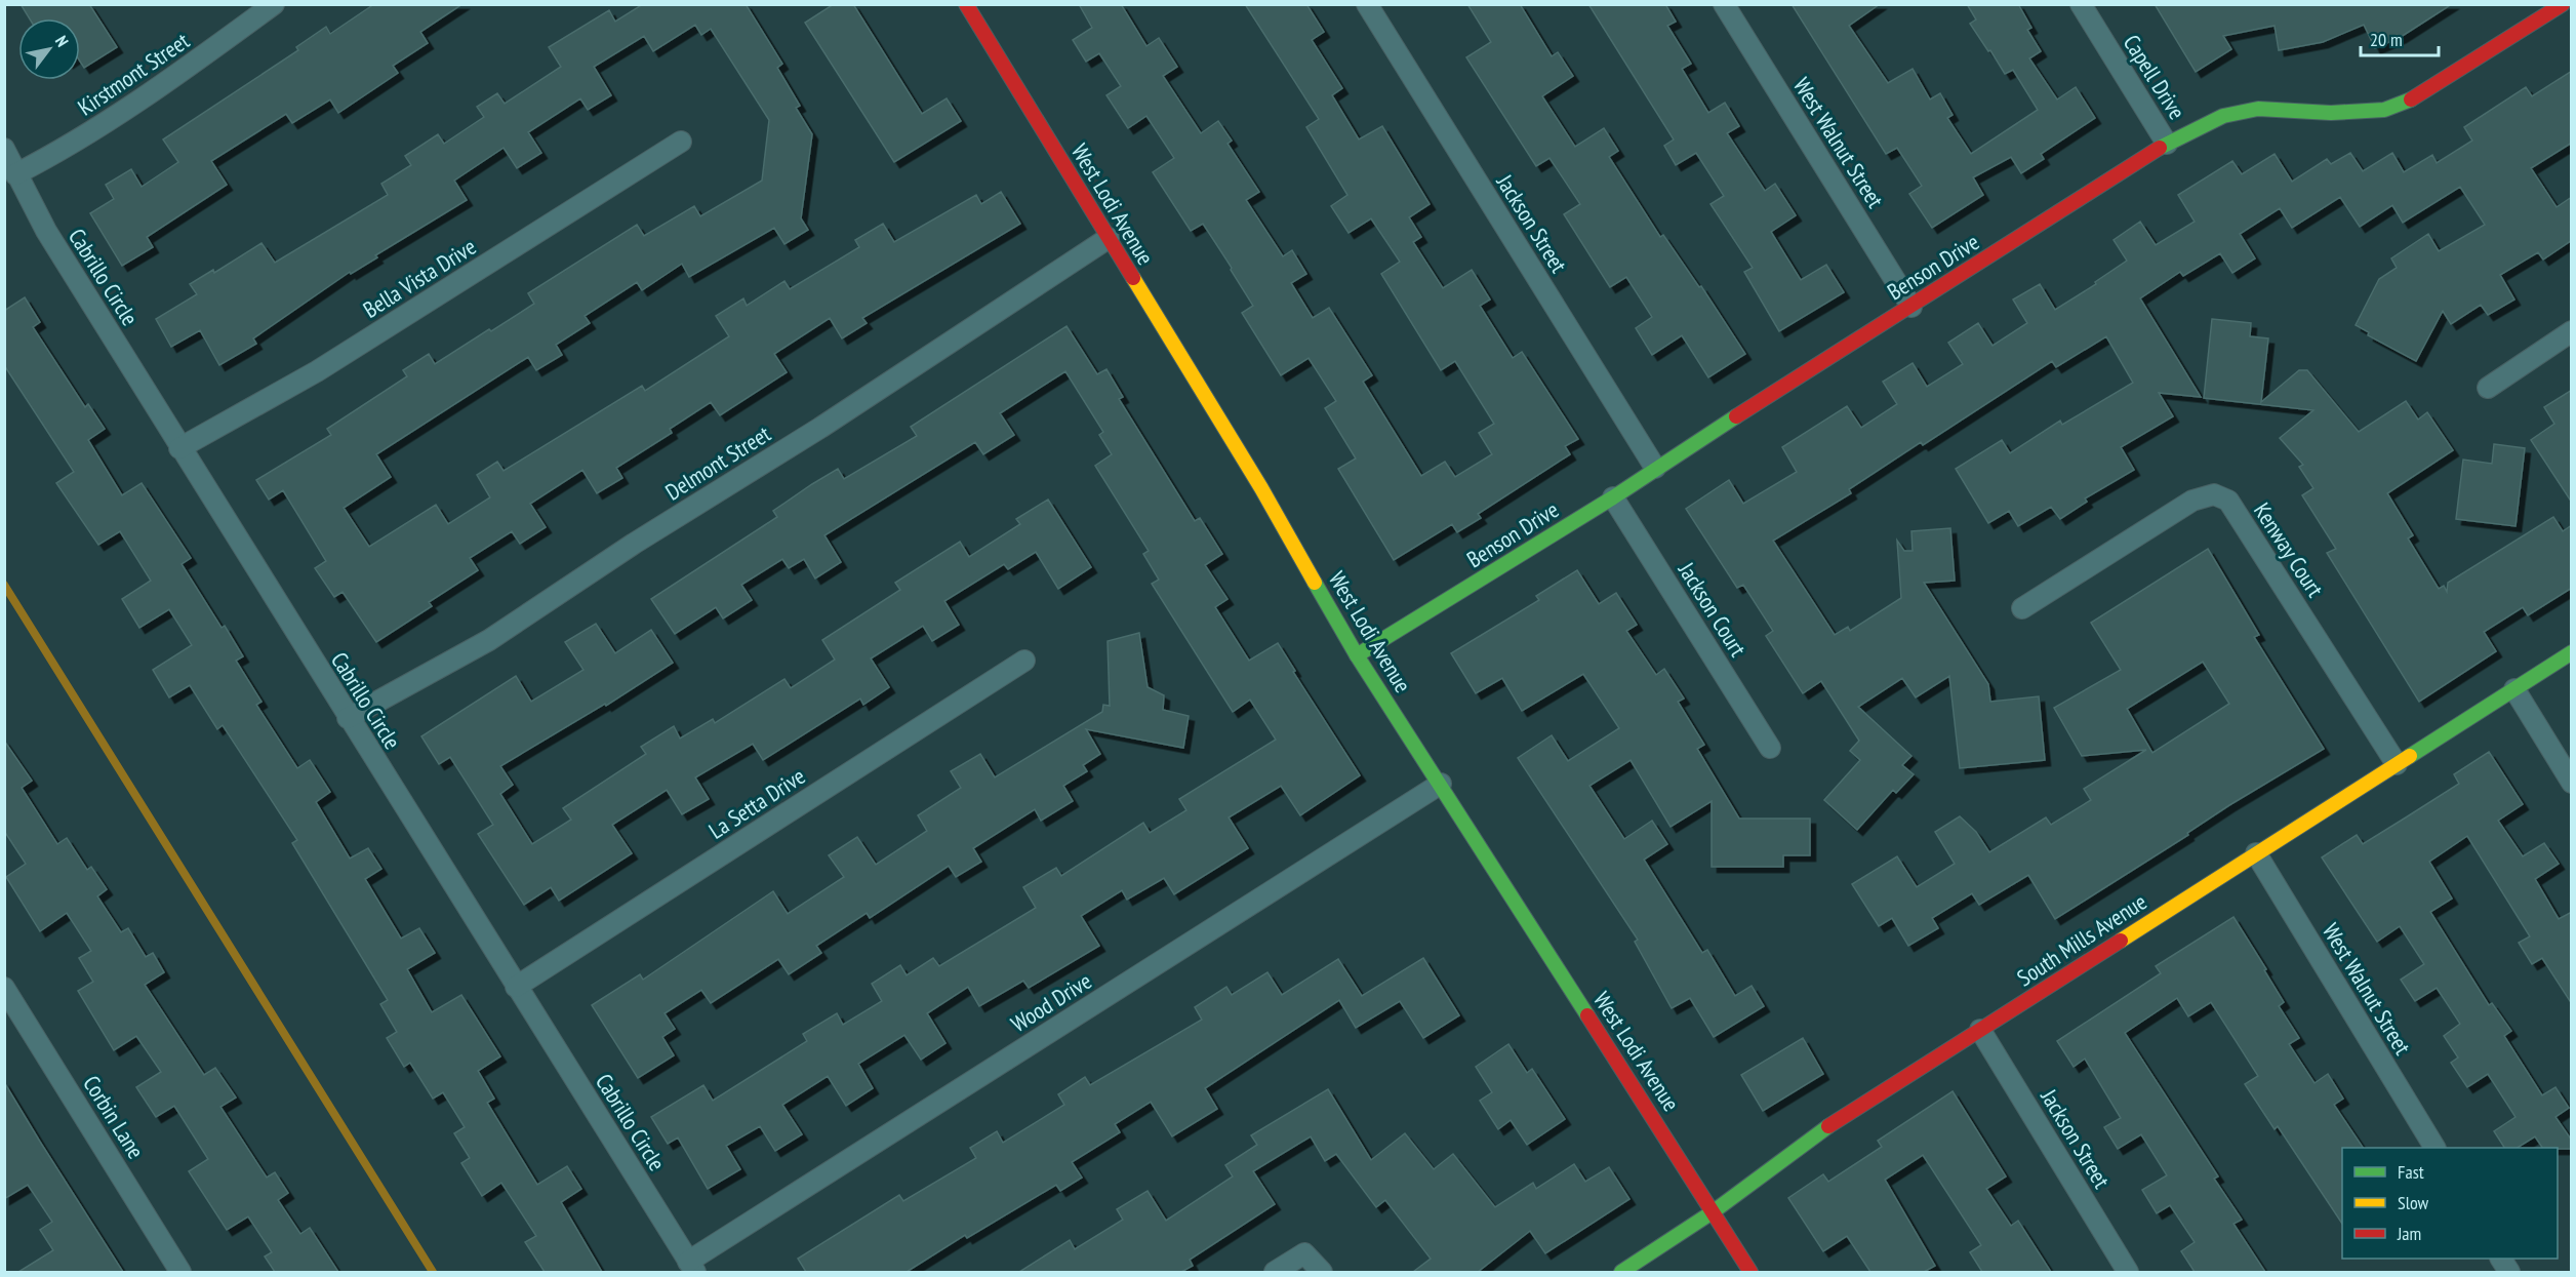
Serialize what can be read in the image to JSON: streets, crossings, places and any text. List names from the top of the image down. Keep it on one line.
{"streets":{"street":["Kirstmont Street","Capell Drive","West Walnut Street","West Lodi Avenue","Jackson Street","Benson Drive","Cabrillo Circle","Bella Vista Drive","Delmont Street","Kenway Court","Jackson Court","La Setta Drive","South Mills Avenue","Wood Drive","Corbin Lane"]},"crossings":[["Kirstmont Street","Cabrillo Circle"],["Capell Drive","Benson Drive"],["West Walnut Street","Benson Drive"],["West Walnut Street","South Mills Avenue"],["West Lodi Avenue","Benson Drive"],["West Lodi Avenue","Delmont Street"],["West Lodi Avenue","South Mills Avenue"],["West Lodi Avenue","Wood Drive"],["Jackson Street","Benson Drive"],["Jackson Street","South Mills Avenue"],["Benson Drive","Jackson Court"],["Cabrillo Circle","Bella Vista Drive"],["Cabrillo Circle","Delmont Street"],["Cabrillo Circle","La Setta Drive"],["Cabrillo Circle","Wood Drive"],["Kenway Court","South Mills Avenue"]],"legend":["Fast","Slow","Jam"],"scale_bar":"20 m","north":"top right"}
